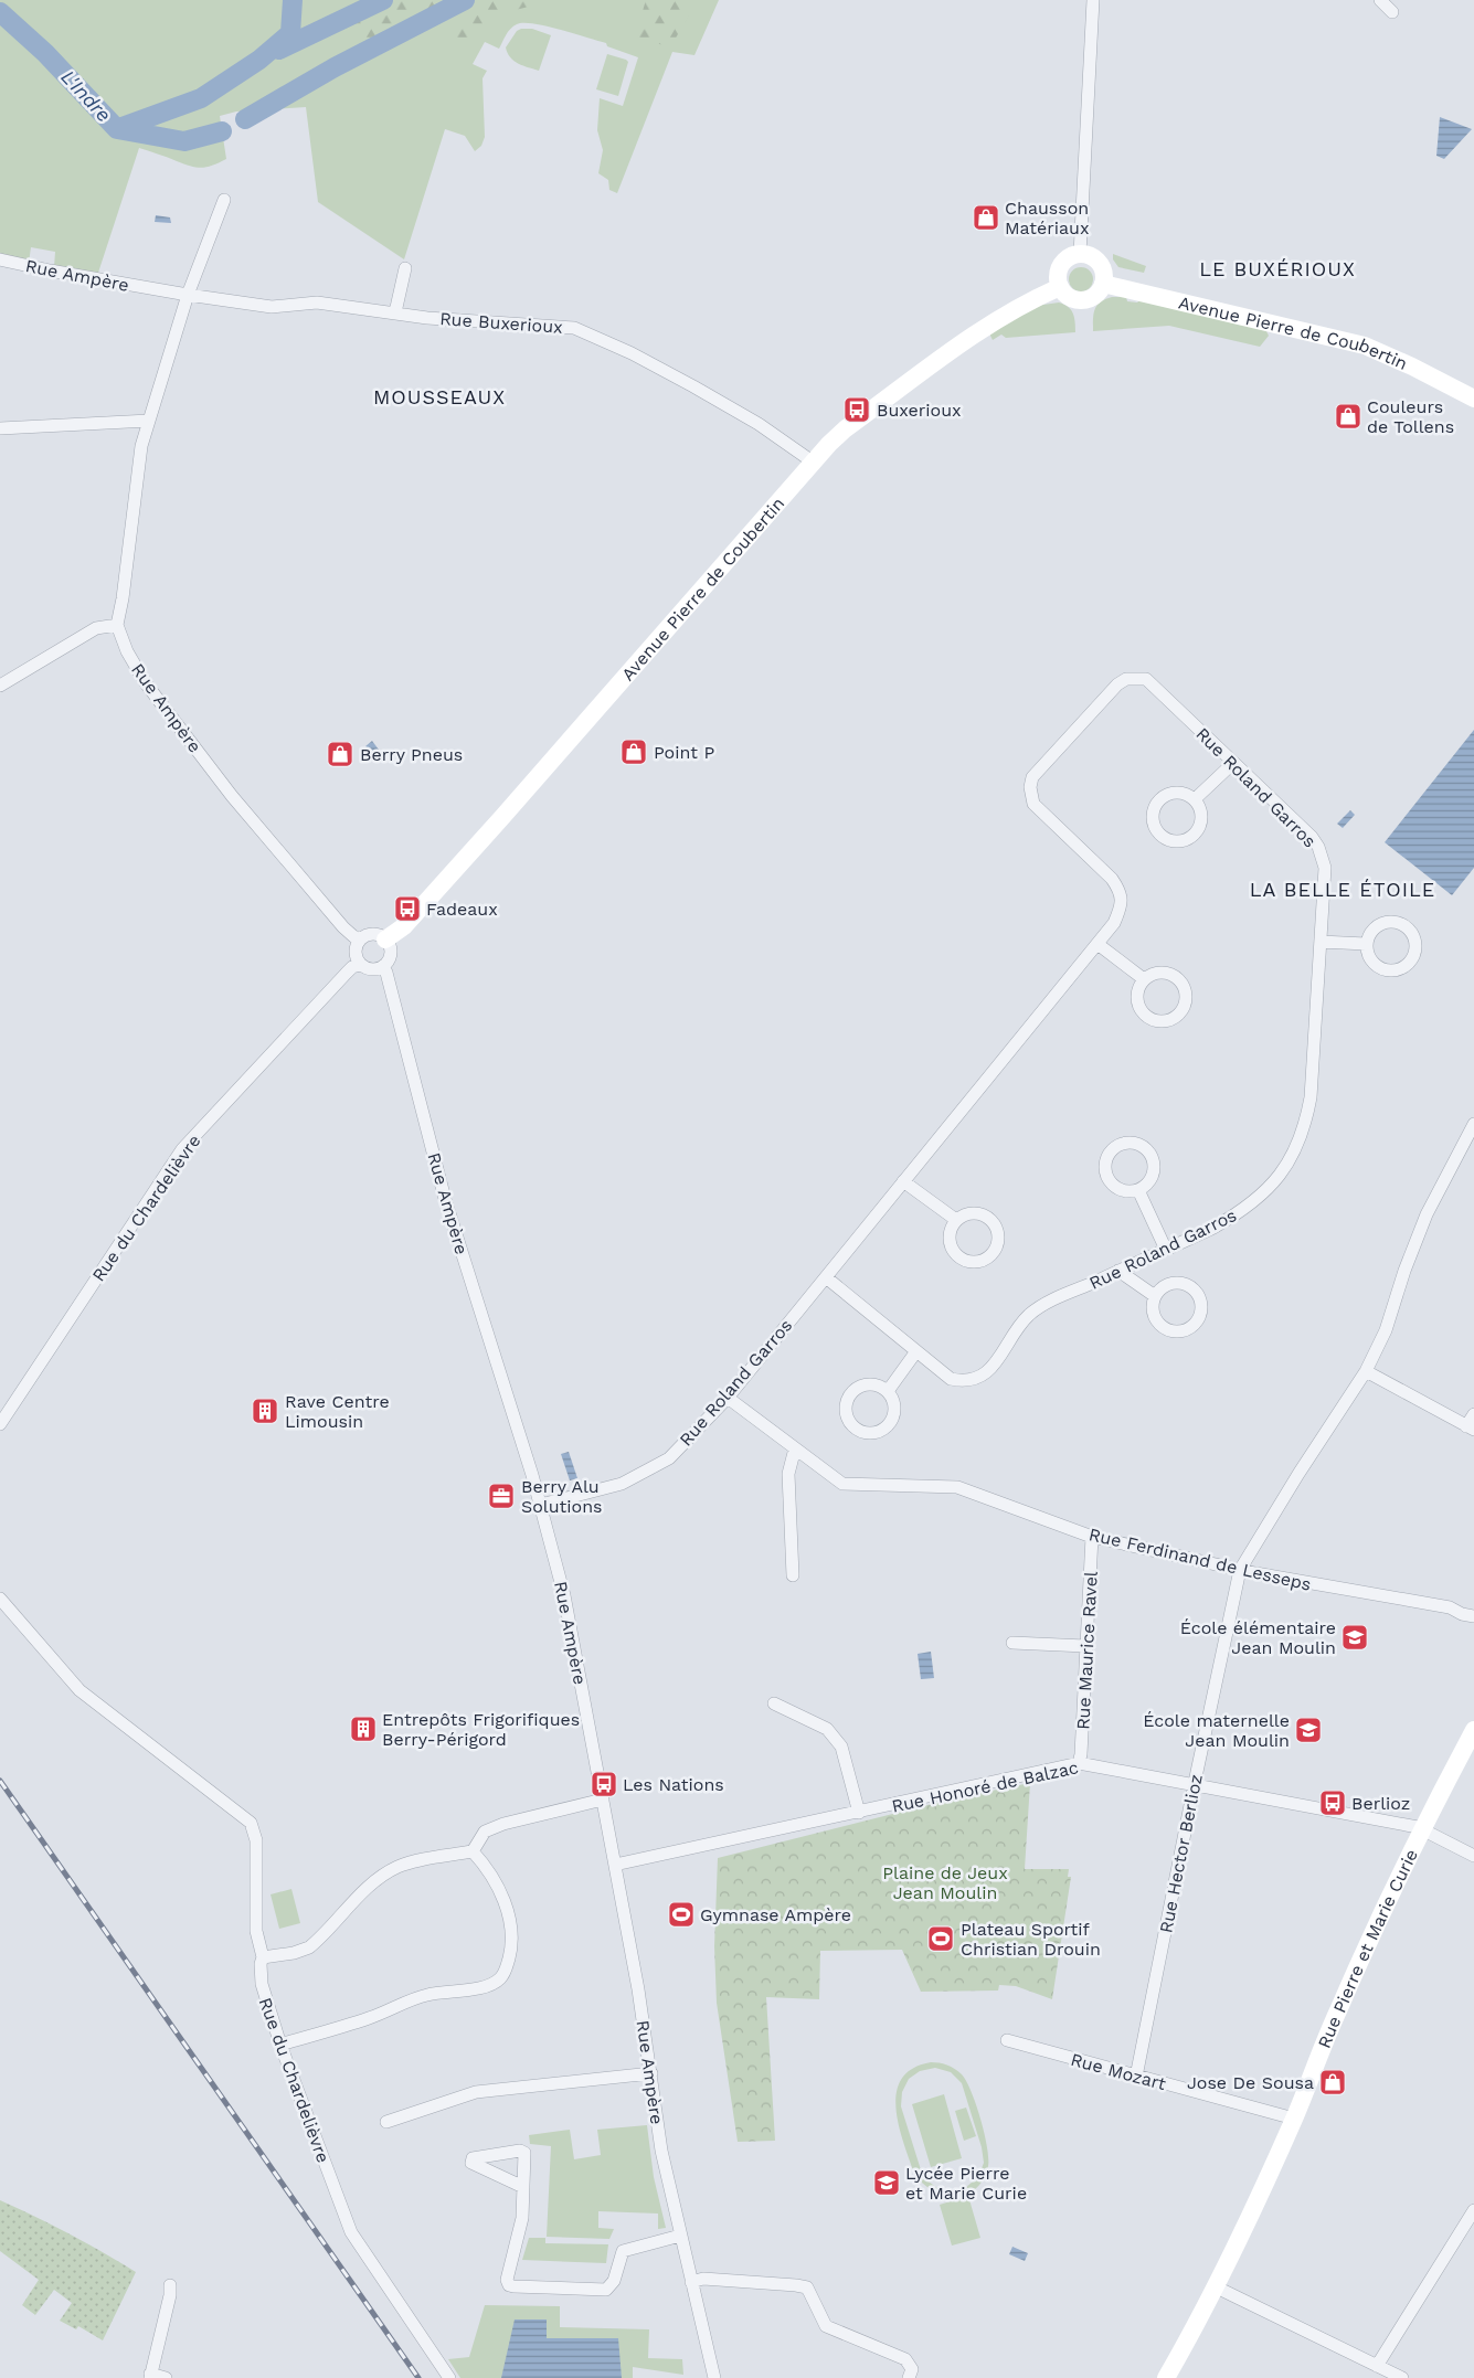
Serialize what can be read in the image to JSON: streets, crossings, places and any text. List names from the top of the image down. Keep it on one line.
{"streets":{"street":["Rue Ampère","Rue Buxerioux","Avenue Pierre de Coubertin","Rue Roland Garros","Rue du Chardelièvre","Rue Ferdinand de Lesseps","Rue Maurice Ravel","Rue Honoré de Balzac","Rue Hector Berlioz","Rue Pierre et Marie Curie","Rue Mozart"]},"crossings":[["Rue Ampère","Rue Buxerioux"],["Rue Ampère","Avenue Pierre de Coubertin"],["Rue Ampère","Rue Roland Garros"],["Rue Ampère","Rue du Chardelièvre"],["Rue Ampère","Rue Honoré de Balzac"],["Rue Buxerioux","Avenue Pierre de Coubertin"],["Avenue Pierre de Coubertin","Rue du Chardelièvre"],["Rue Roland Garros","Rue Ferdinand de Lesseps"],["Rue Ferdinand de Lesseps","Rue Maurice Ravel"],["Rue Ferdinand de Lesseps","Rue Hector Berlioz"],["Rue Maurice Ravel","Rue Honoré de Balzac"],["Rue Honoré de Balzac","Rue Hector Berlioz"],["Rue Honoré de Balzac","Rue Pierre et Marie Curie"],["Rue Hector Berlioz","Rue Mozart"],["Rue Pierre et Marie Curie","Rue Mozart"]],"districts":["LE BUXÉRIOUX","MOUSSEAUX","LA BELLE ÉTOILE"],"water":["L'Indre"],"parks":["Plaine de Jeux Jean Moulin"],"places":{"shop":["Chausson Matériaux","Couleurs de Tollens","Point P","Berry Pneus","Jose De Sousa"],"bus stop":["Buxerioux","Fadeaux","Les Nations","Berlioz"],"building":["Rave Centre Limousin","Entrepôts Frigorifiques Berry-Périgord"],"office":["Berry Alu Solutions"],"school or university":["École élémentaire Jean Moulin","École maternelle Jean Moulin","Lycée Pierre et Marie Curie"],"sports":["Gymnase Ampère","Plateau Sportif Christian Drouin"]}}
